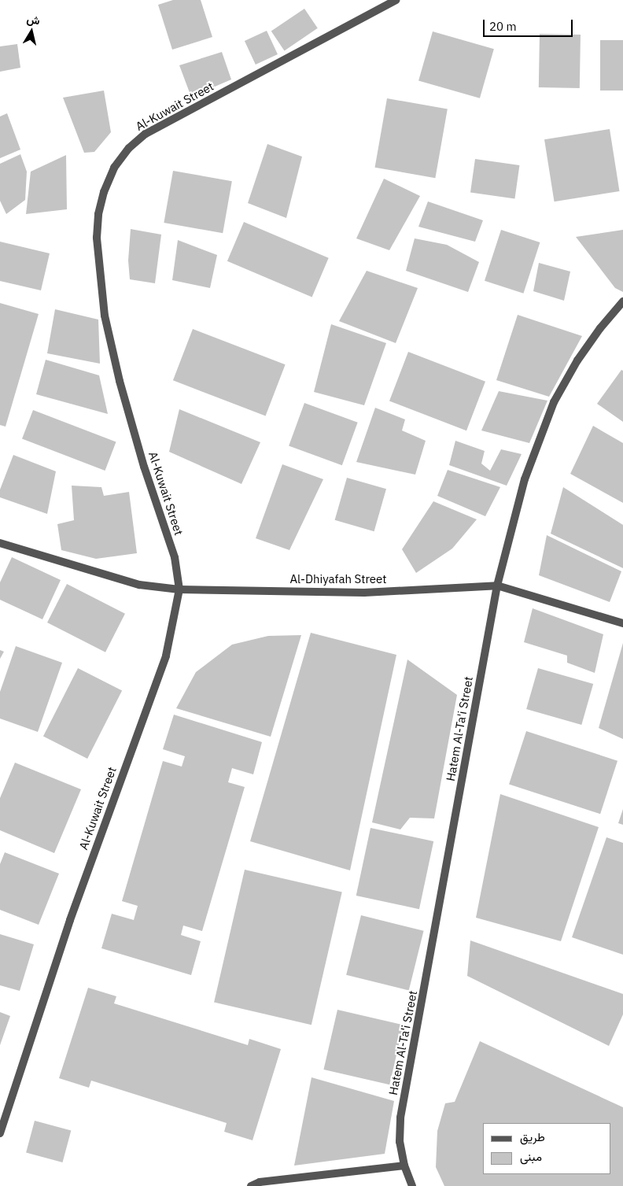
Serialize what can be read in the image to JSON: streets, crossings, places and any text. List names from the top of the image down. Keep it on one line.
{"streets":{"street":["Al-Kuwait Street","Al-Dhiyafah Street","Hatem Al-Ta'i Street"]},"crossings":[["Al-Kuwait Street","Al-Dhiyafah Street"],["Al-Dhiyafah Street","Hatem Al-Ta'i Street"]],"legend":["طريق","مبنى"],"scale_bar":"20 m","north":"top"}
